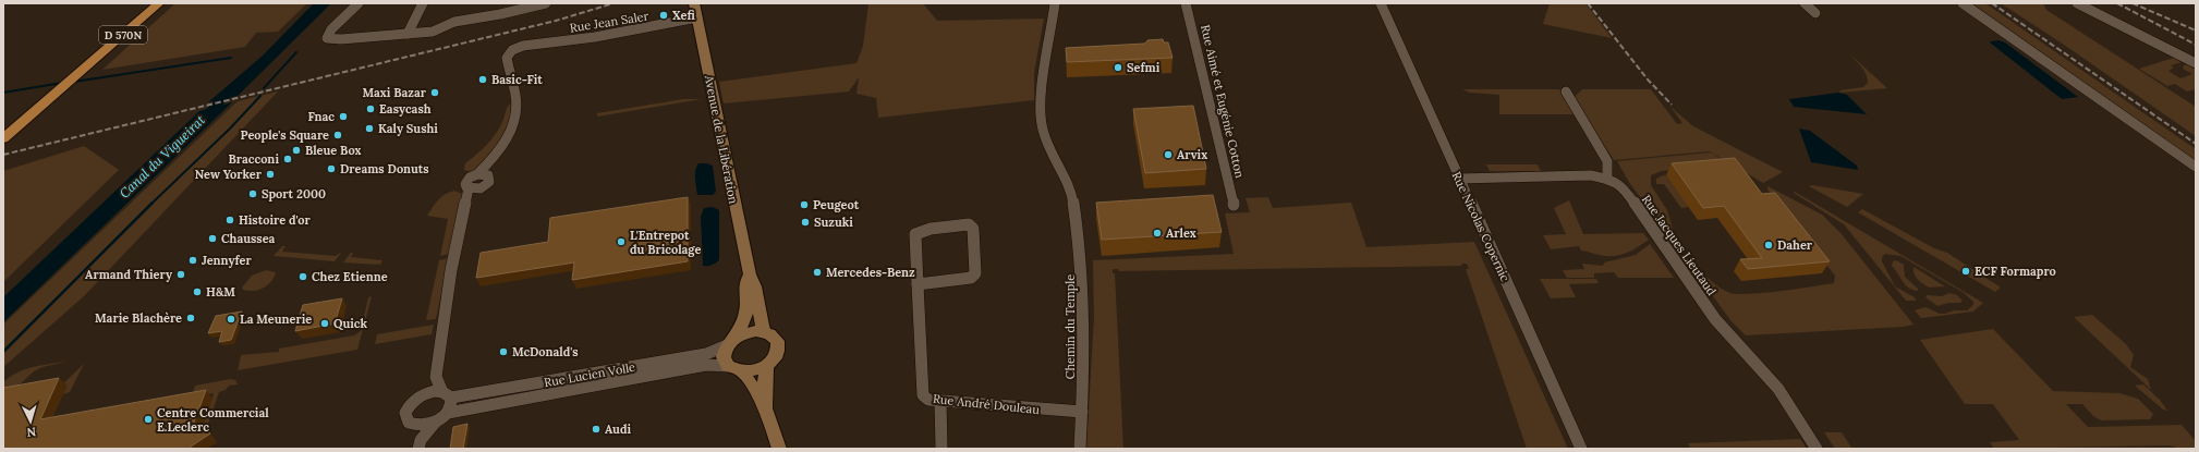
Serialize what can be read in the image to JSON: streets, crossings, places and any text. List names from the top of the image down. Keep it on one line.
{"streets":{"main road":["D 570N","Avenue de la Libération"],"street":["Rue Jean Saler","Rue Aimé et Eugénie Cotton","Rue Nicolas Copernic","Rue Jacques Lieutaud","Chemin du Temple","Rue Lucien Volle","Rue André Douleau"]},"crossings":[["Rue Jean Saler","Avenue de la Libération"],["Avenue de la Libération","Rue Lucien Volle"],["Rue Nicolas Copernic","Rue Jacques Lieutaud"],["Chemin du Temple","Rue André Douleau"]],"water":["Canal du Vigueirat"],"places":["Xefi","Sefmi","Basic-Fit","Maxi Bazar","Easycash","Fnac","Kaly Sushi","People's Square","Bleue Box","Arvix","Bracconi","Dreams Donuts","New Yorker","Sport 2000","Peugeot","Histoire d'or","Suzuki","Arlex","Chaussea","L'Entrepot du Bricolage","Daher","Jennyfer","ECF Formapro","Mercedes-Benz","Armand Thiery","Chez Etienne","H&M","Marie Blachère","La Meunerie","Quick","McDonald's","Centre Commercial E.Leclerc","Audi"],"north":"bottom"}
